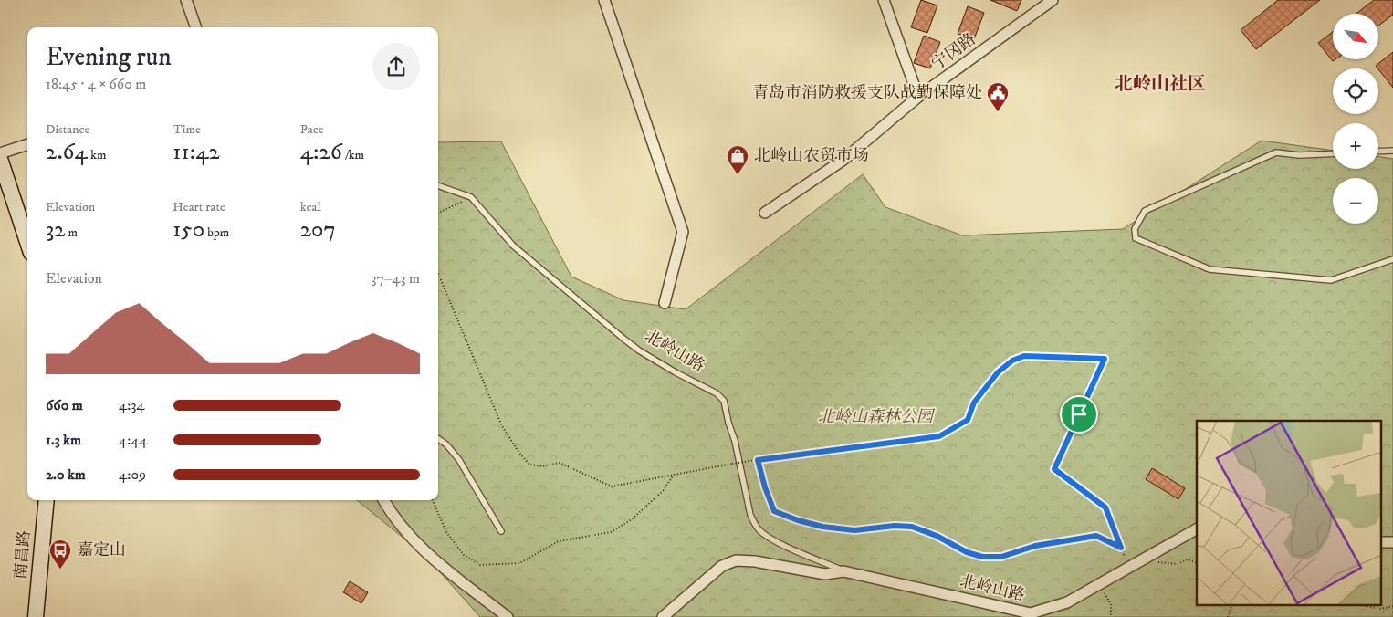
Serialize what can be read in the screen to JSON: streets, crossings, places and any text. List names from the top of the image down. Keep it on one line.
{"streets":{"main road":["南昌路"],"street":["宁冈路","北岭山路"]},"districts":["北岭山社区"],"parks":["北岭山森林公园"],"places":{"public building":["青岛市消防救援支队战勤保障处"],"shop":["北岭山农贸市场"],"bus stop":["嘉定山"]},"north":"bottom right","page":{"map_buttons":["+","−"],"heading":["Evening run","18:45 · 4 × 660 m"],"stats":[["Distance","2.64 km"],["Time","11:42"],["Pace","4:26 /km"],["Elevation","32 m"],["Heart rate","150 bpm"],["kcal","207"]],"chart":["Elevation","37–43 m"],"list":[{"name":"660 m","note":"4:34"},{"name":"1.3 km","note":"4:44"},{"name":"2.0 km","note":"4:09"}]}}
